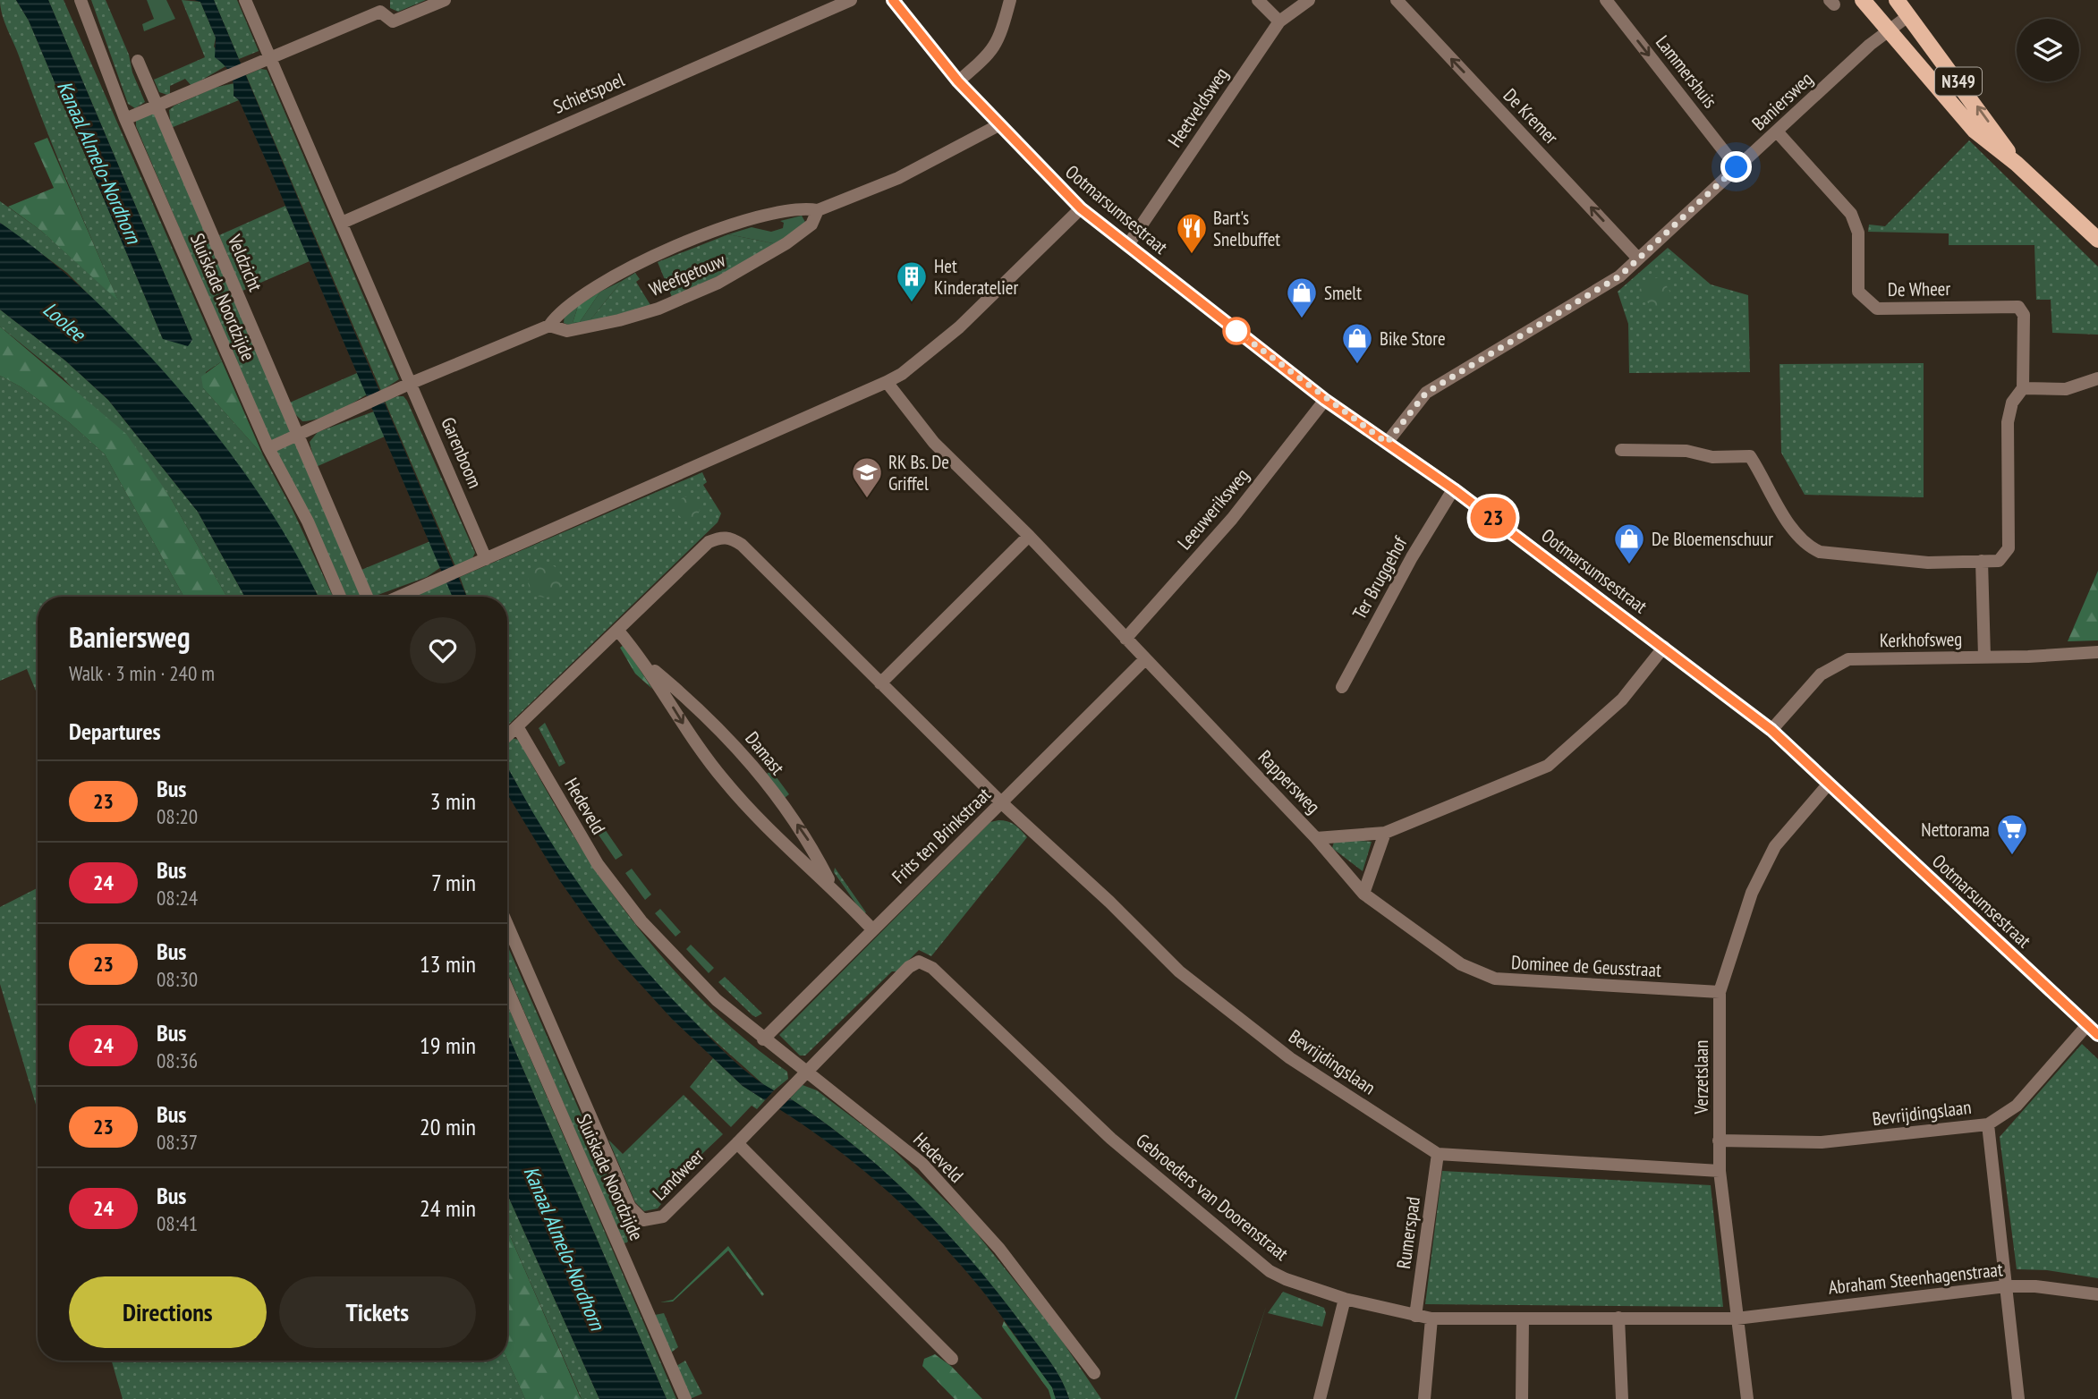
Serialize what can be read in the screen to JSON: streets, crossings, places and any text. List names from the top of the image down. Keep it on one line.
{"streets":{"main road":["N349"],"street":["Lammershuis","Schietspoel","Baniersweg","Heetveldsweg","De Kremer","Ootmarsumsestraat","Veldzicht","Weefgetouw","De Wheer","Sluiskade Noordzijde","Garenboom","Leeuweriksweg","Ter Bruggehof","Kerkhofsweg","Damast","Rappersweg","Hedeveld","Frits ten Brinkstraat","Dominee de Geusstraat","Bevrijdingslaan","Verzetslaan","Landweer","Gebroeders van Doorenstraat","Rumerspad","Abraham Steenhagenstraat"]},"crossings":[["Lammershuis","Baniersweg"],["N349","Baniersweg"],["Schietspoel","Garenboom"],["Baniersweg","De Kremer"],["Baniersweg","Ootmarsumsestraat"],["Baniersweg","De Wheer"],["Heetveldsweg","Ootmarsumsestraat"],["Ootmarsumsestraat","Weefgetouw"],["Ootmarsumsestraat","Leeuweriksweg"],["Ootmarsumsestraat","Ter Bruggehof"],["Ootmarsumsestraat","Kerkhofsweg"],["Ootmarsumsestraat","Rappersweg"],["Ootmarsumsestraat","Bevrijdingslaan"],["Ootmarsumsestraat","Verzetslaan"],["Weefgetouw","Garenboom"],["Leeuweriksweg","Rappersweg"],["Damast","Frits ten Brinkstraat"],["Rappersweg","Frits ten Brinkstraat"],["Rappersweg","Dominee de Geusstraat"],["Hedeveld","Frits ten Brinkstraat"],["Hedeveld","Gebroeders van Doorenstraat"],["Frits ten Brinkstraat","Bevrijdingslaan"],["Dominee de Geusstraat","Verzetslaan"],["Bevrijdingslaan","Verzetslaan"],["Bevrijdingslaan","Rumerspad"],["Verzetslaan","Gebroeders van Doorenstraat"],["Verzetslaan","Abraham Steenhagenstraat"],["Gebroeders van Doorenstraat","Rumerspad"],["Gebroeders van Doorenstraat","Abraham Steenhagenstraat"]],"one_way":["Lammershuis","De Kremer"],"water":["Kanaal Almelo-Nordhorn","Loolee"],"places":{"restaurant":["Bart's Snelbuffet"],"building":["Het Kinderatelier"],"shop":["Smelt","Bike Store","De Bloemenschuur"],"school or university":["RK Bs. De Griffel"],"supermarket":["Nettorama"]},"lines":["bus line 23"],"page":{"on_map":"23","heading":[["Baniersweg","Walk · 3 min · 240 m"],"Departures"],"list":[{"mark":"23","name":"Bus","note":"08:20","value":"3 min"},{"mark":"24","name":"Bus","note":"08:24","value":"7 min"},{"mark":"23","name":"Bus","note":"08:30","value":"13 min"},{"mark":"24","name":"Bus","note":"08:36","value":"19 min"},{"mark":"23","name":"Bus","note":"08:37","value":"20 min"},{"mark":"24","name":"Bus","note":"08:41","value":"24 min"}],"buttons":["Directions","Tickets"]}}
